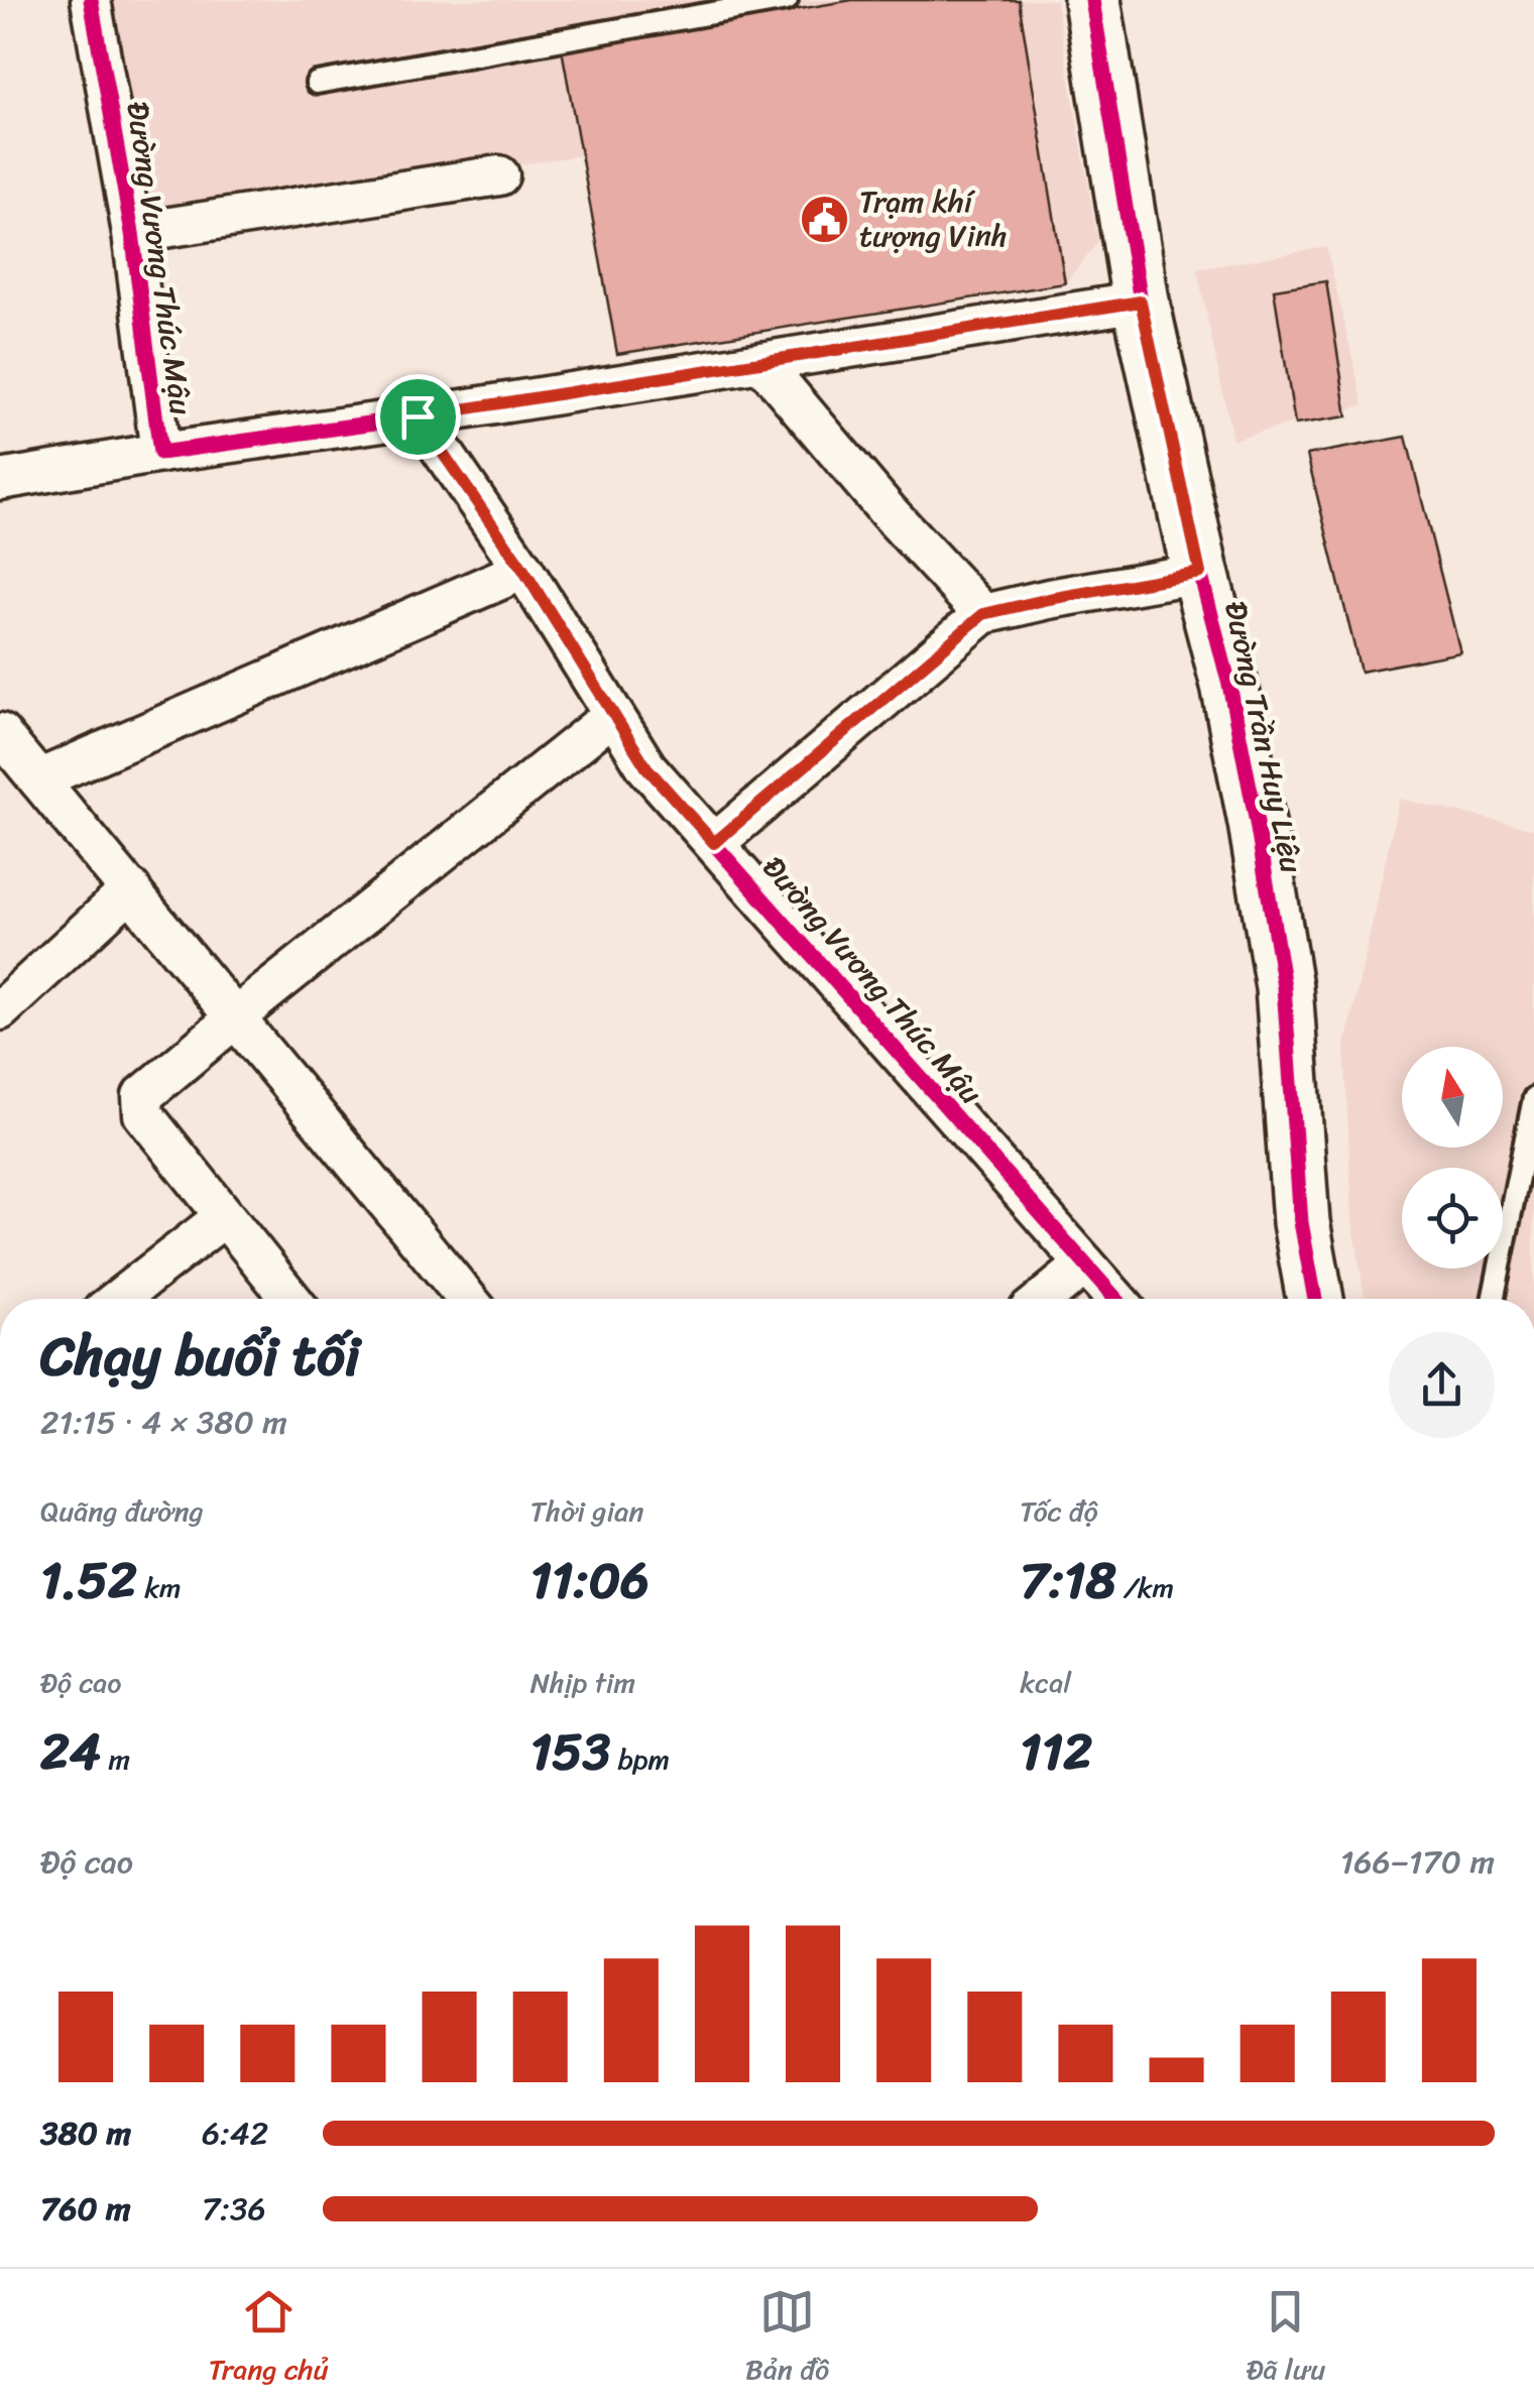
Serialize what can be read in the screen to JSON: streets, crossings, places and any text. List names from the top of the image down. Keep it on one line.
{"streets":{"street":["Đường Vương Thúc Mậu","Đường Trần Huy Liệu"]},"places":{"public building":["Trạm khí tượng Vinh"]},"north":"top","page":{"heading":["Chạy buổi tối","21:15 · 4 × 380 m"],"stats":[["Quãng đường","1.52 km"],["Thời gian","11:06"],["Tốc độ","7:18 /km"],["Độ cao","24 m"],["Nhịp tim","153 bpm"],["kcal","112"]],"chart":["Độ cao","166–170 m"],"list":[{"name":"380 m","note":"6:42"},{"name":"760 m","note":"7:36"}],"tabs":["Trang chủ","Bản đồ","Đã lưu"]}}
